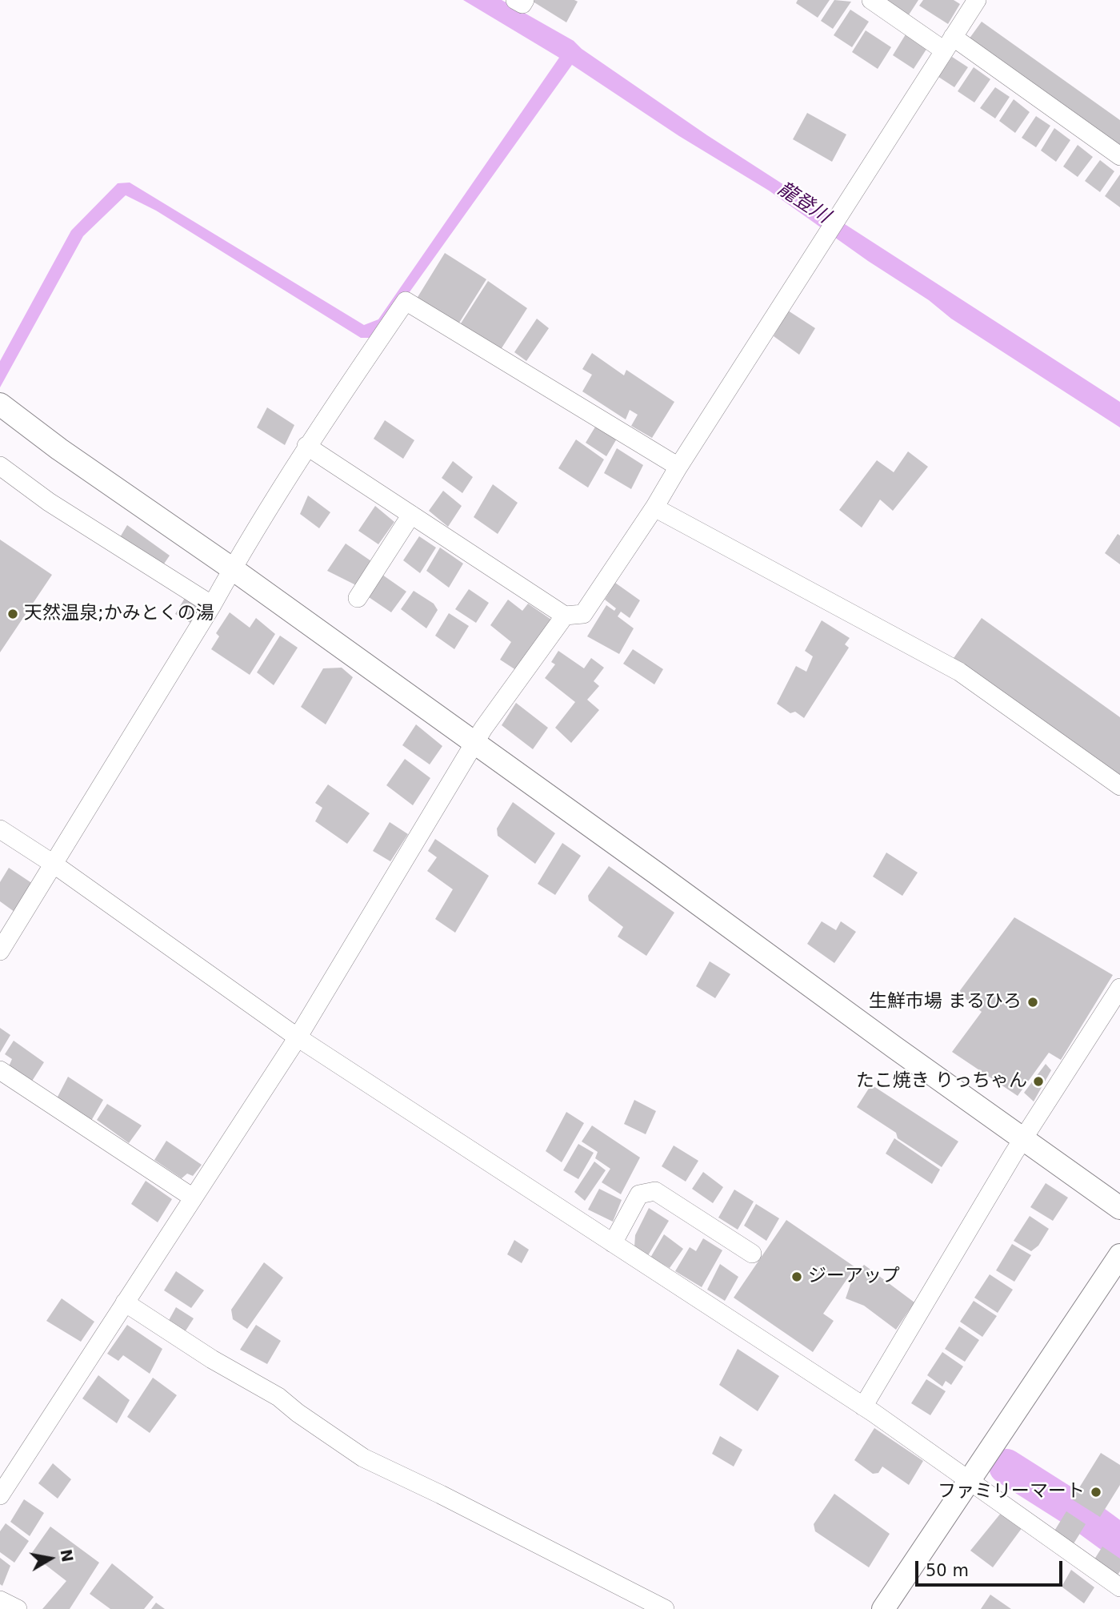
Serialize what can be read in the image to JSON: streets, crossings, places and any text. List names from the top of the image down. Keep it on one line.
{"water":["龍登川"],"places":["天然温泉;かみとくの湯","生鮮市場 まるひろ","たこ焼き りっちゃん","ジーアップ","ファミリーマート"],"scale_bar":"50 m","north":"right"}
